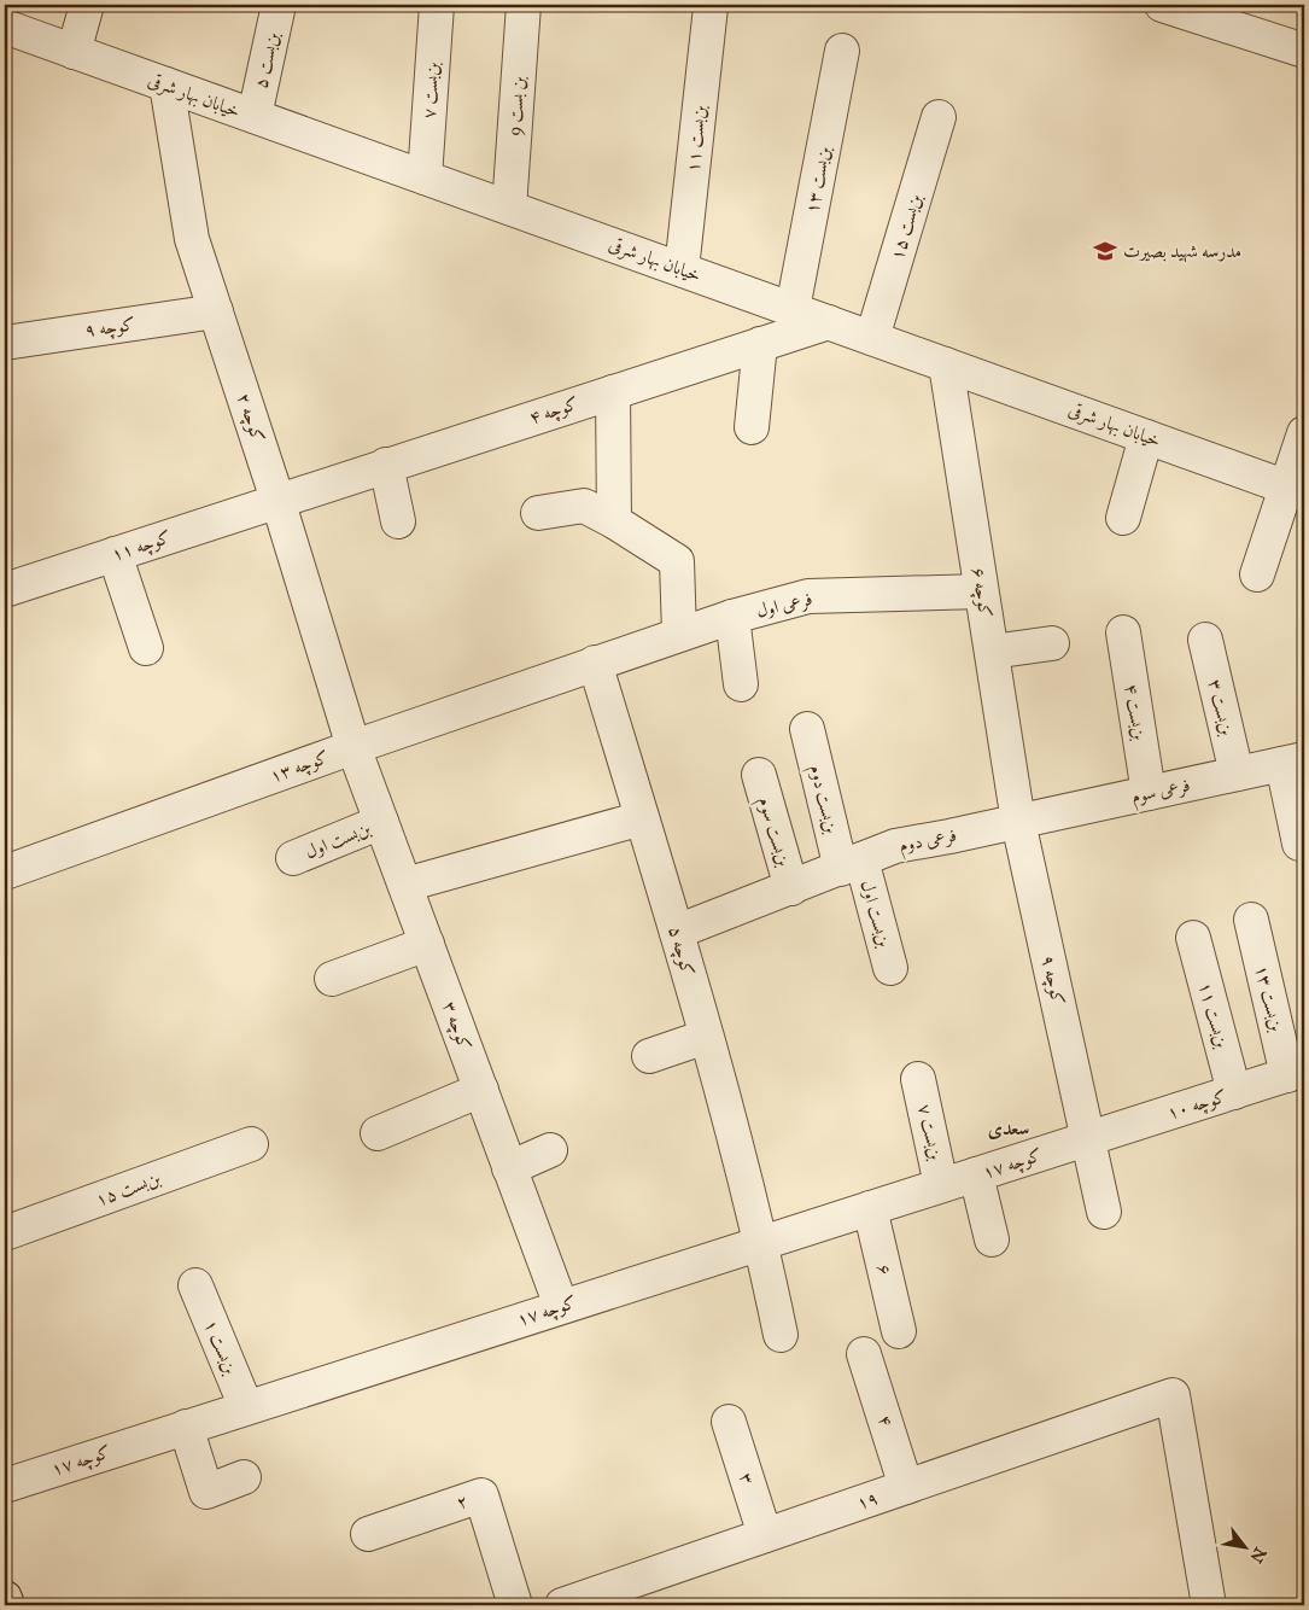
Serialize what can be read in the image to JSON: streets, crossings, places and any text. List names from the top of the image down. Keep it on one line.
{"streets":{"street":["بن‌بست ۵","بن‌بست ۷","خیابان بهار شرقی","بن بست 9","بن‌بست ۱۱","بن‌بست ۱۳","بن‌بست ۱۵","کوچه ۹","کوچه ۴","کوچه ۲","کوچه ۱۱","کوچه ۶","فرعی اول","بن‌بست ۳","بن‌بست ۴","کوچه ۱۳","فرعی سوم","بن‌بست دوم","بن‌بست سوم","بن‌بست اول","فرعی دوم","کوچه ۵","کوچه ۳","کوچه ۱۰","کوچه ۱۷","۶","بن‌بست ۱","۴","۳","۱۹","۲"]},"crossings":[["بن‌بست ۵","خیابان بهار شرقی"],["بن‌بست ۷","خیابان بهار شرقی"],["بن‌بست ۷","کوچه ۱۷"],["خیابان بهار شرقی","بن بست 9"],["خیابان بهار شرقی","بن‌بست ۱۱"],["خیابان بهار شرقی","بن‌بست ۱۳"],["خیابان بهار شرقی","بن‌بست ۱۵"],["خیابان بهار شرقی","کوچه ۴"],["خیابان بهار شرقی","کوچه ۲"],["خیابان بهار شرقی","کوچه ۶"],["بن‌بست ۱۱","کوچه ۱۰"],["بن‌بست ۱۳","کوچه ۱۰"],["کوچه ۹","کوچه ۲"],["کوچه ۹","کوچه ۶"],["کوچه ۹","فرعی سوم"],["کوچه ۹","فرعی دوم"],["کوچه ۹","کوچه ۱۰"],["کوچه ۹","کوچه ۱۷"],["کوچه ۴","کوچه ۲"],["کوچه ۴","کوچه ۱۱"],["کوچه ۲","کوچه ۱۱"],["کوچه ۲","کوچه ۱۳"],["کوچه ۲","کوچه ۳"],["کوچه ۶","فرعی اول"],["کوچه ۶","فرعی سوم"],["کوچه ۶","فرعی دوم"],["فرعی اول","کوچه ۱۳"],["فرعی اول","کوچه ۵"],["بن‌بست ۳","فرعی سوم"],["بن‌بست ۴","فرعی سوم"],["کوچه ۱۳","کوچه ۵"],["کوچه ۱۳","کوچه ۳"],["فرعی سوم","فرعی دوم"],["بن‌بست دوم","بن‌بست اول"],["بن‌بست دوم","فرعی دوم"],["بن‌بست اول","فرعی دوم"],["بن‌بست اول","کوچه ۳"],["کوچه ۵","کوچه ۱۷"],["کوچه ۳","کوچه ۱۷"],["کوچه ۱۰","کوچه ۱۷"],["کوچه ۱۷","۶"],["کوچه ۱۷","بن‌بست ۱"],["۴","۱۹"],["۳","۱۹"]],"districts":["سعدی"],"places":{"school or university":["مدرسه شهید بصیرت"]},"north":"bottom right"}
